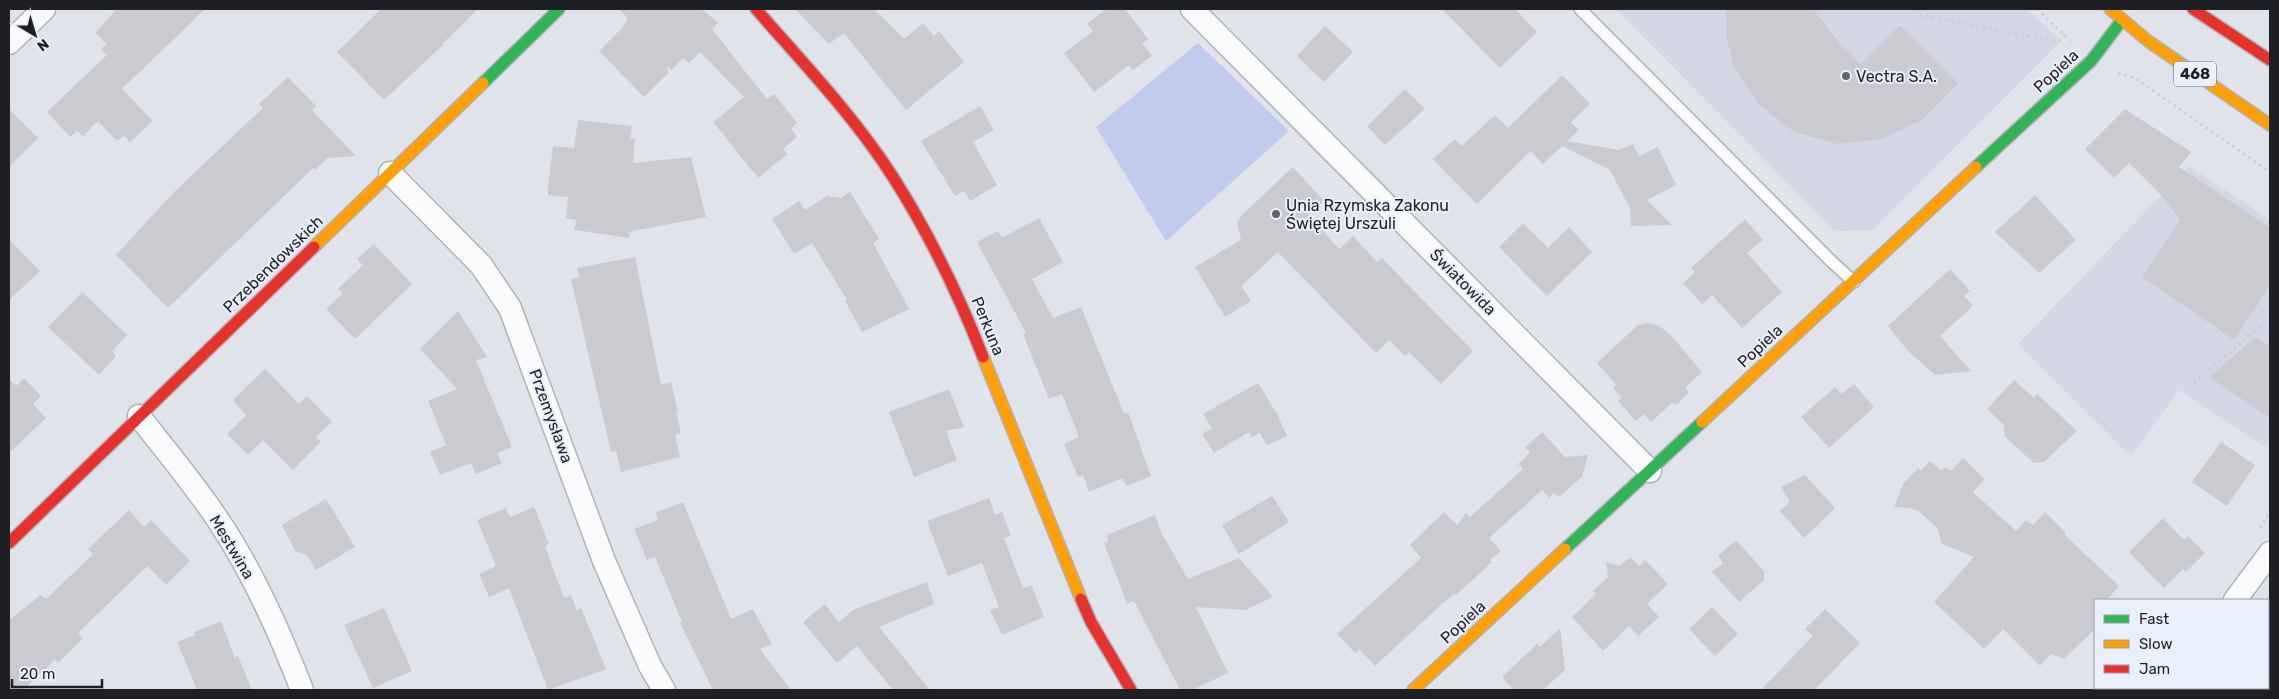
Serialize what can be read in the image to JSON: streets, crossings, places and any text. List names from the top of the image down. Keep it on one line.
{"streets":{"street":["Popiela","468","Przebendowskich","Światowida","Perkuna","Przemysława","Mestwina"]},"crossings":[["Popiela","468"],["Popiela","Światowida"],["Przebendowskich","Przemysława"],["Przebendowskich","Mestwina"]],"places":["Vectra S.A.","Unia Rzymska Zakonu Świętej Urszuli"],"legend":["Fast","Slow","Jam"],"scale_bar":"20 m","north":"bottom right"}
